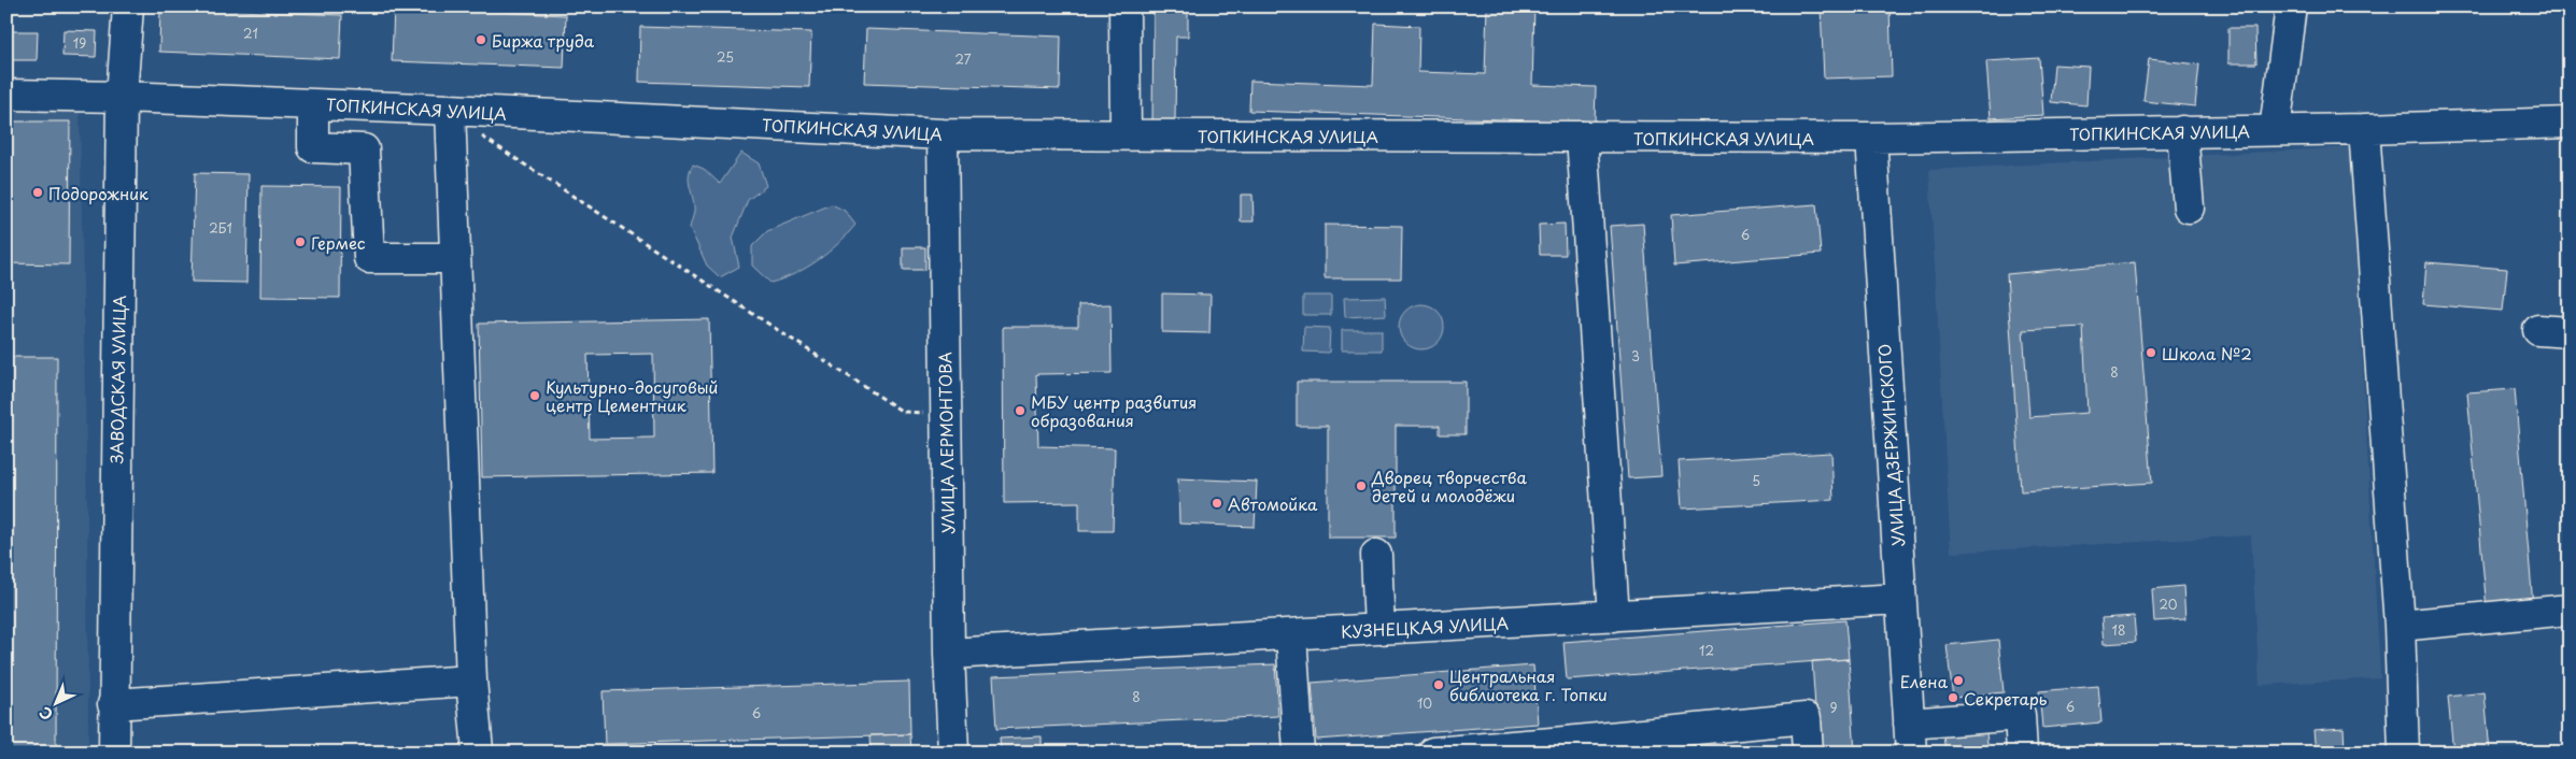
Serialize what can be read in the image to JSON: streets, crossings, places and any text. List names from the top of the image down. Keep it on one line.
{"streets":{"street":["ТОПКИНСКАЯ УЛИЦА","ЗАВОДСКАЯ УЛИЦА","УЛИЦА ЛЕРМОНТОВА","УЛИЦА ДЗЕРЖИНСКОГО","КУЗНЕЦКАЯ УЛИЦА"]},"crossings":[["ТОПКИНСКАЯ УЛИЦА","ЗАВОДСКАЯ УЛИЦА"],["ТОПКИНСКАЯ УЛИЦА","УЛИЦА ЛЕРМОНТОВА"],["ТОПКИНСКАЯ УЛИЦА","УЛИЦА ДЗЕРЖИНСКОГО"],["УЛИЦА ЛЕРМОНТОВА","КУЗНЕЦКАЯ УЛИЦА"],["УЛИЦА ДЗЕРЖИНСКОГО","КУЗНЕЦКАЯ УЛИЦА"]],"places":["Биржа труда","Подорожник","Гермес","Школа №2","Культурно-досуговый центр Цементник","МБУ центр развития образования","Дворец творчества детей и молодёжи","Автомойка","Елена","Центральная библиотека г. Топки","Секретарь"],"house_numbers":["21","19","25","27","2Б1","6","3","8","5","20","18","12","8","10","6","9","6"],"north":"bottom left"}
